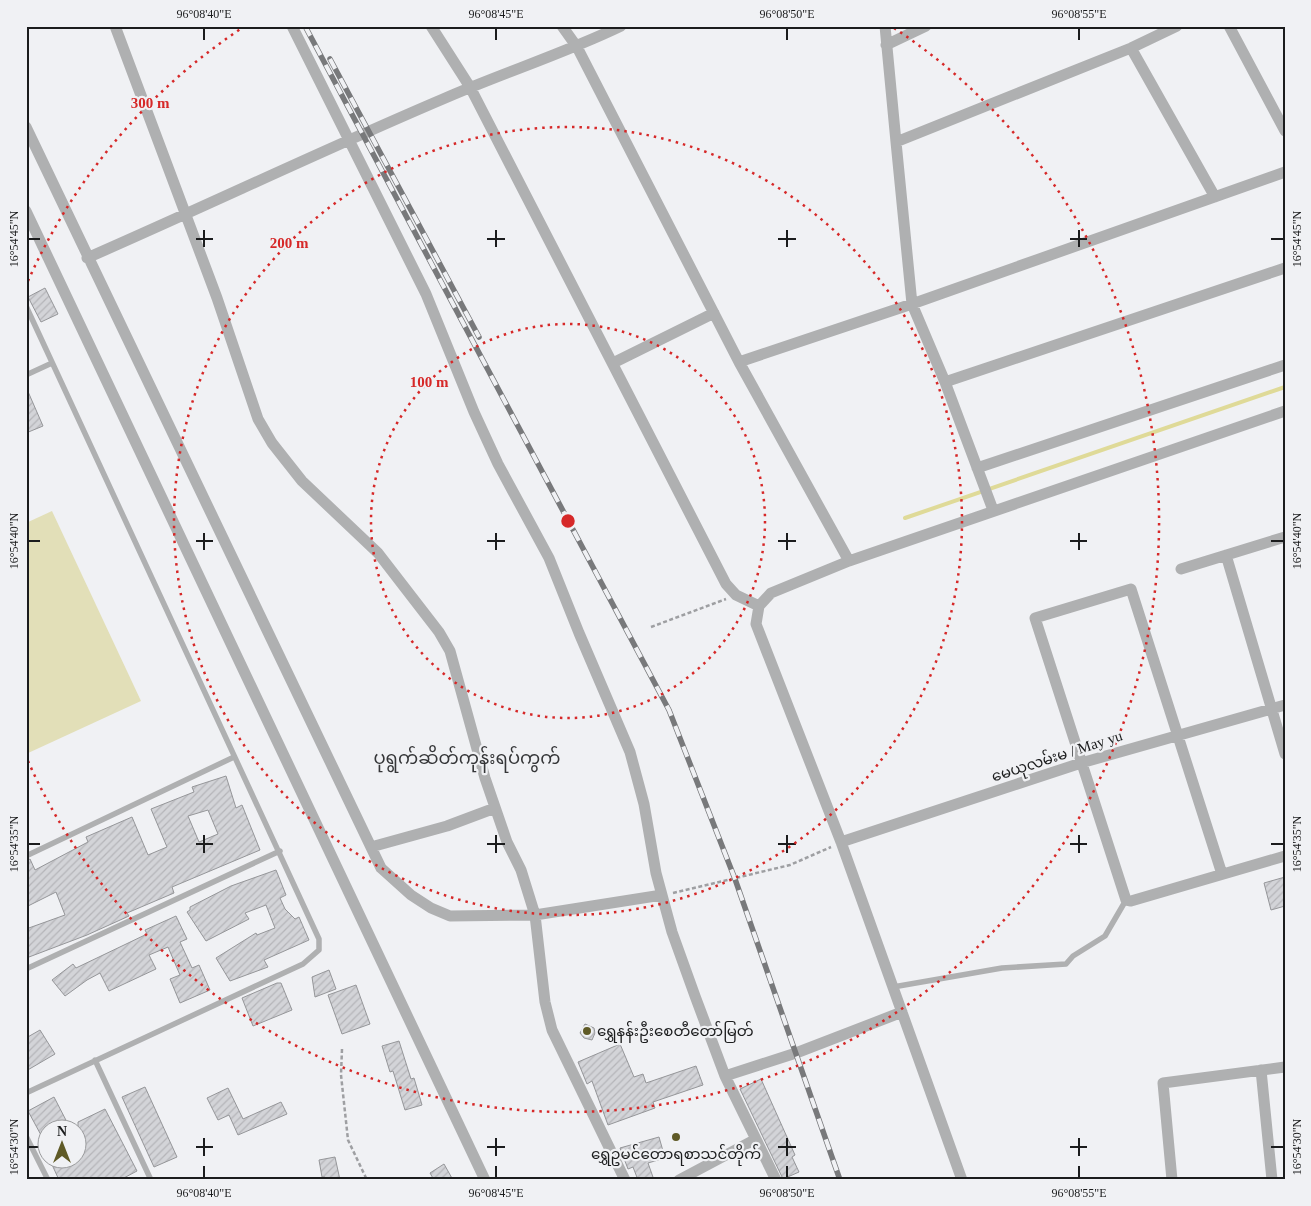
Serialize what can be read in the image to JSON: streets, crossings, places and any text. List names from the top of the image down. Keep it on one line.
{"streets":{"street":["မေယုလမ်းမ / May yu"]},"districts":["ပုရွက်ဆိတ်ကုန်းရပ်ကွက်"],"places":["ရွှေနန်းဦးစေတီတော်မြတ်","ရွှေဥမင်တောရစာသင်တိုက်"],"north":"top","coordinates":["96°08'40\"E","96°08'45\"E","96°08'50\"E","96°08'55\"E","16°54'45\"N","16°54'40\"N","16°54'35\"N","16°54'30\"N"],"rings":["300 m","200 m","100 m"]}
